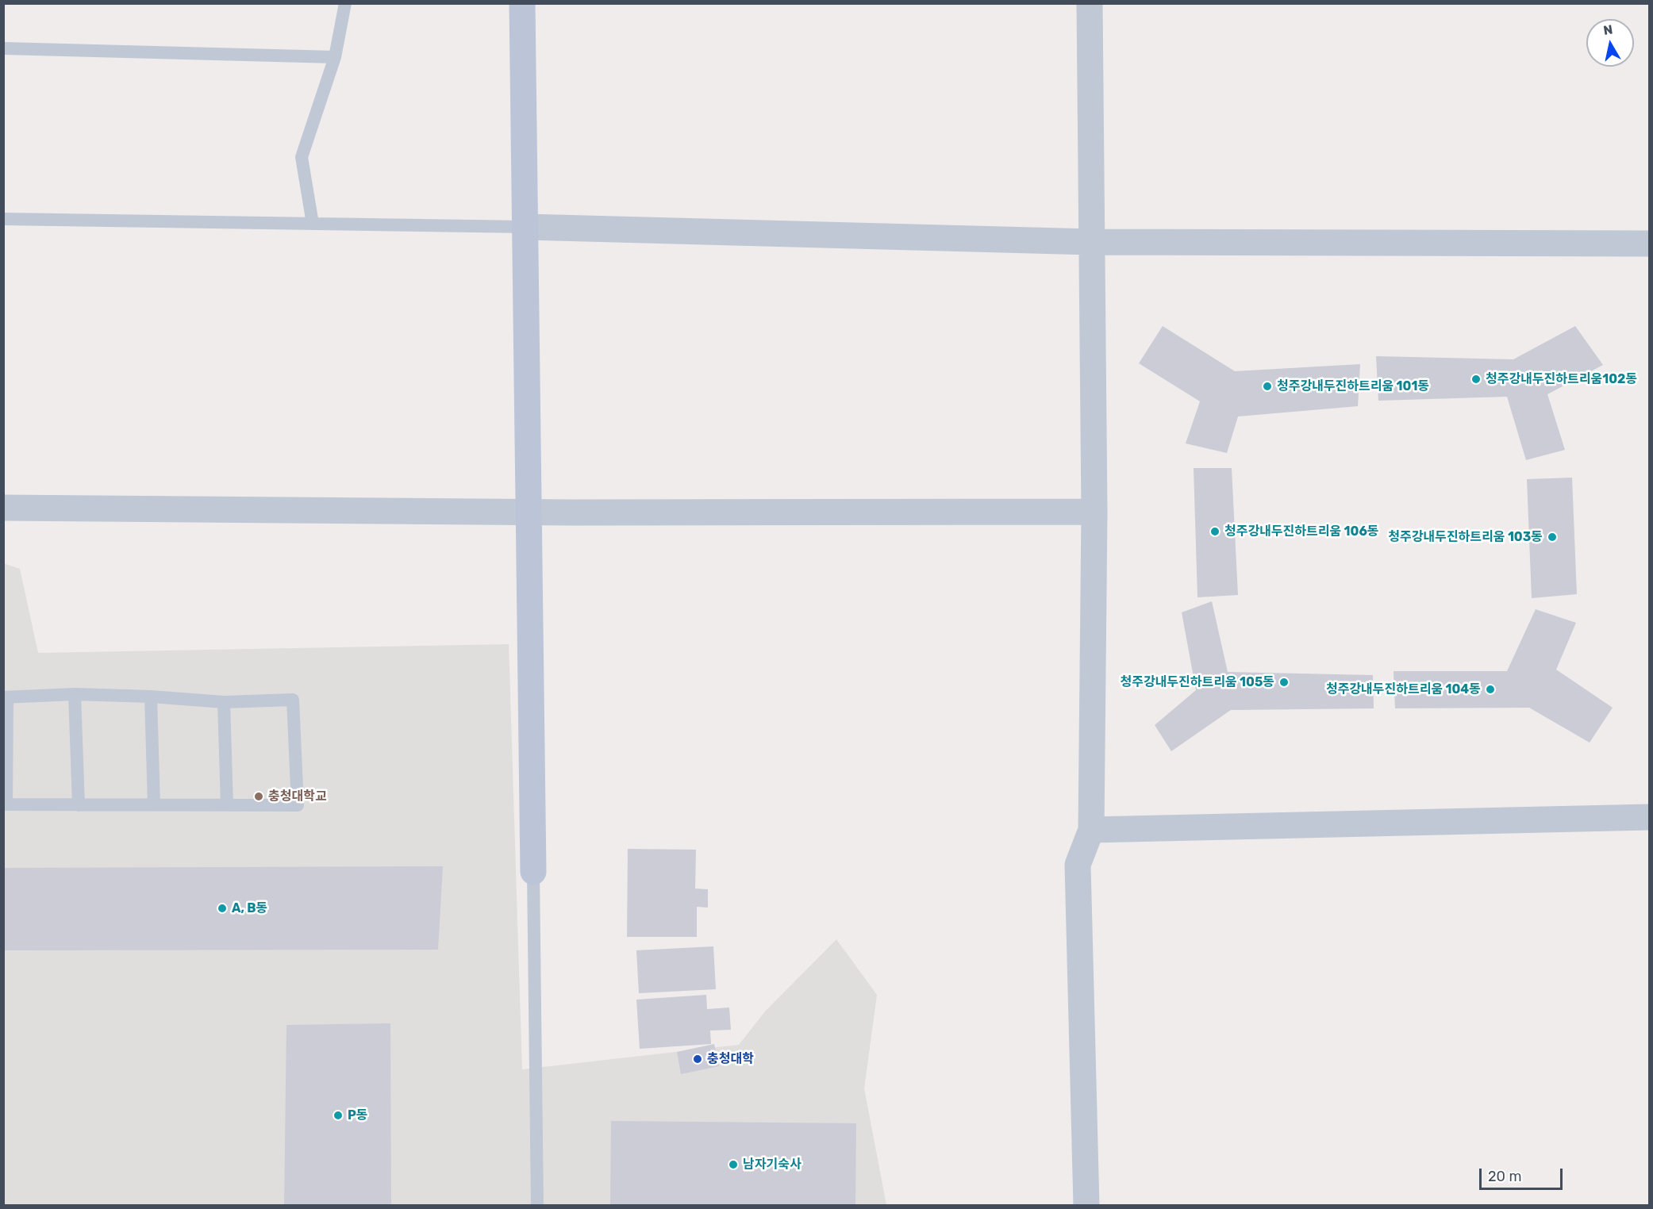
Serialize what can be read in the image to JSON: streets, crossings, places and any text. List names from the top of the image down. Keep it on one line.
{"places":["청주강내두진하트리움102동","청주강내두진하트리움 101동","청주강내두진하트리움 106동","청주강내두진하트리움 103동","청주강내두진하트리움 105동","청주강내두진하트리움 104동","충청대학교","A, B동","충청대학","P동","남자기숙사"],"scale_bar":"20 m","north":"top"}
